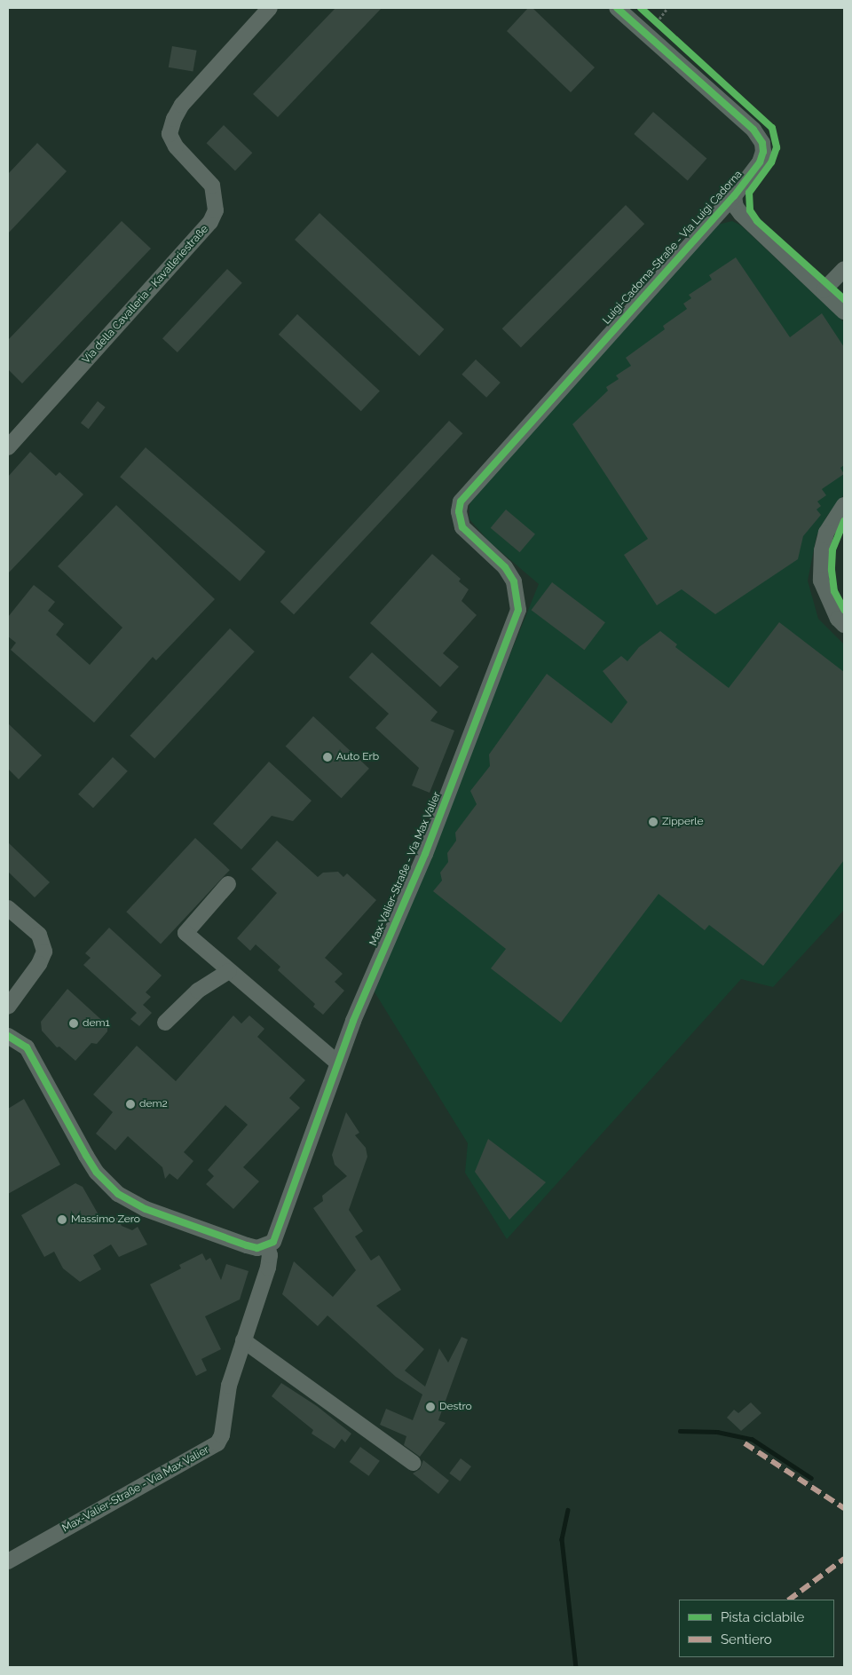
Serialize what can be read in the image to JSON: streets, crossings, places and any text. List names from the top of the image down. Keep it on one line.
{"streets":{"street":["Luigi-Cadorna-Straße - Via Luigi Cadorna","Via della Cavalleria - Kavalleriestraße","Max-Valier-Straße - Via Max Valier"]},"crossings":[["Luigi-Cadorna-Straße - Via Luigi Cadorna","Max-Valier-Straße - Via Max Valier"]],"places":["Auto Erb","Zipperle","dem1","dem2","Massimo Zero","Destro"],"legend":["Pista ciclabile","Sentiero"]}
